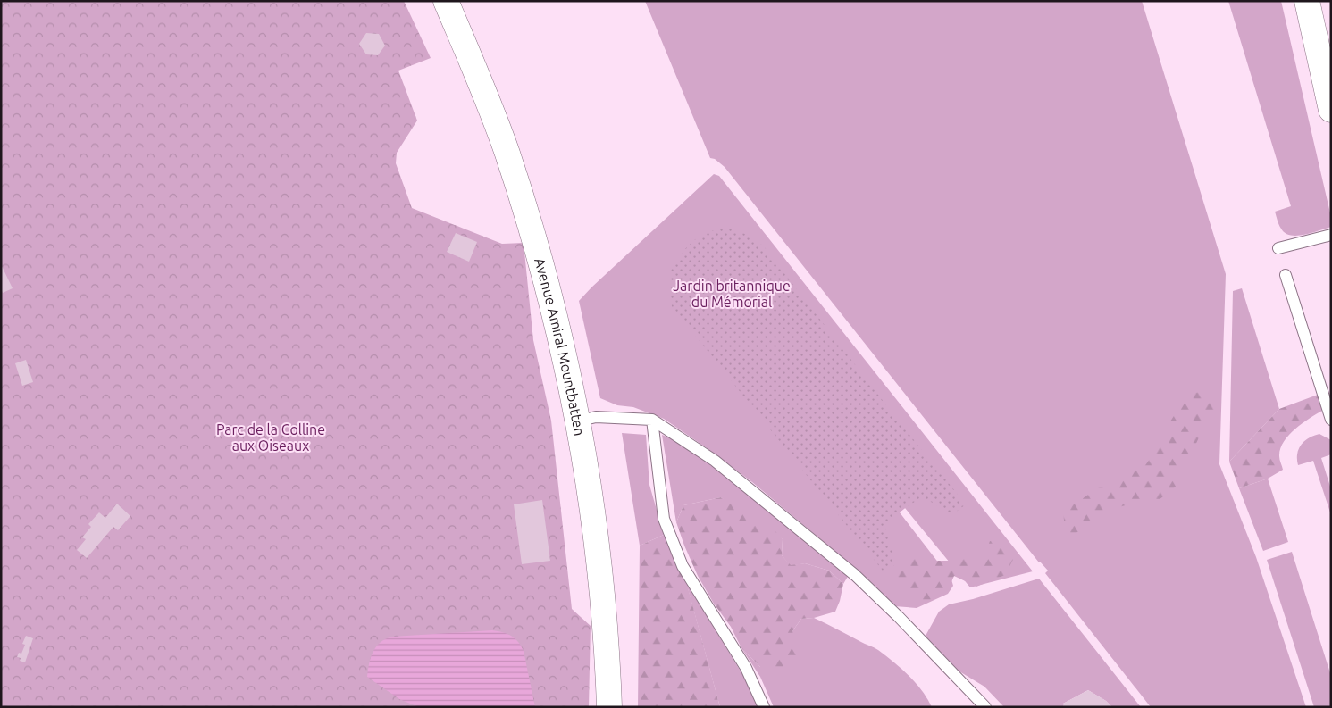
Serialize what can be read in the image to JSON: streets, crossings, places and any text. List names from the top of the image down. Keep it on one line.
{"streets":{"street":["Avenue Amiral Mountbatten"]},"parks":["Jardin britannique du Mémorial","Parc de la Colline aux Oiseaux"]}
